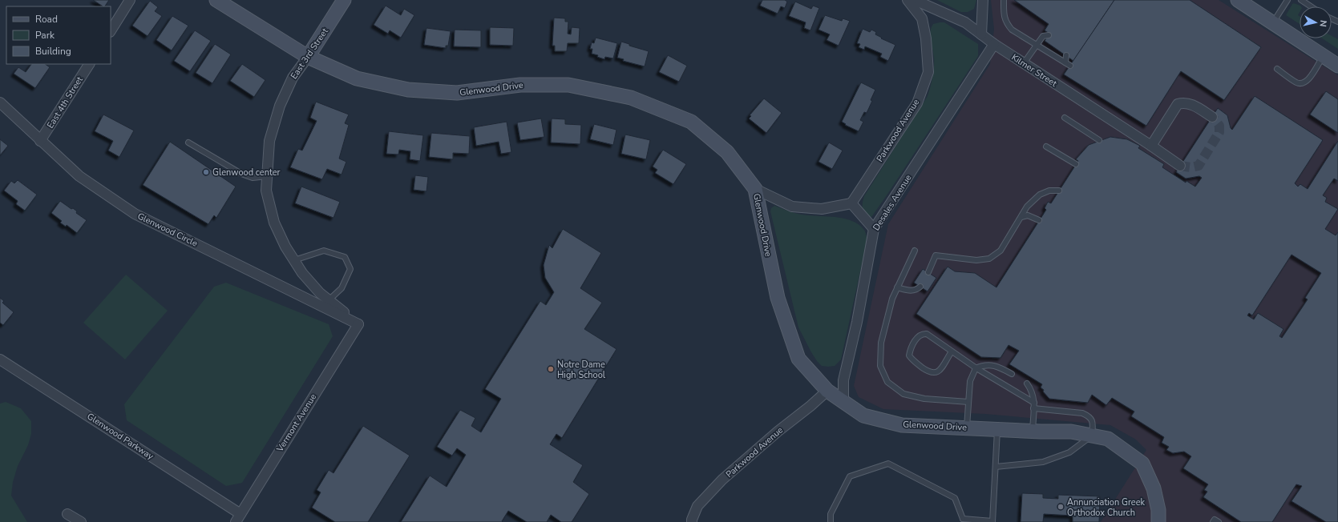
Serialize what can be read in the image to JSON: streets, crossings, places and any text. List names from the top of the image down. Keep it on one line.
{"streets":{"street":["East 3rd Street","Kilmer Street","Glenwood Drive","East 4th Street","Parkwood Avenue","Desales Avenue","Glenwood Circle","Vermont Avenue","Glenwood Parkway"]},"crossings":[["East 3rd Street","Glenwood Drive"],["East 3rd Street","Glenwood Circle"],["East 3rd Street","Vermont Avenue"],["Kilmer Street","Desales Avenue"],["Glenwood Drive","Parkwood Avenue"],["Glenwood Drive","Desales Avenue"],["East 4th Street","Glenwood Circle"],["Glenwood Circle","Vermont Avenue"],["Vermont Avenue","Glenwood Parkway"]],"places":["Glenwood center","Notre Dame High School","Annunciation Greek Orthodox Church"],"legend":["Road","Park","Building"],"north":"right"}
